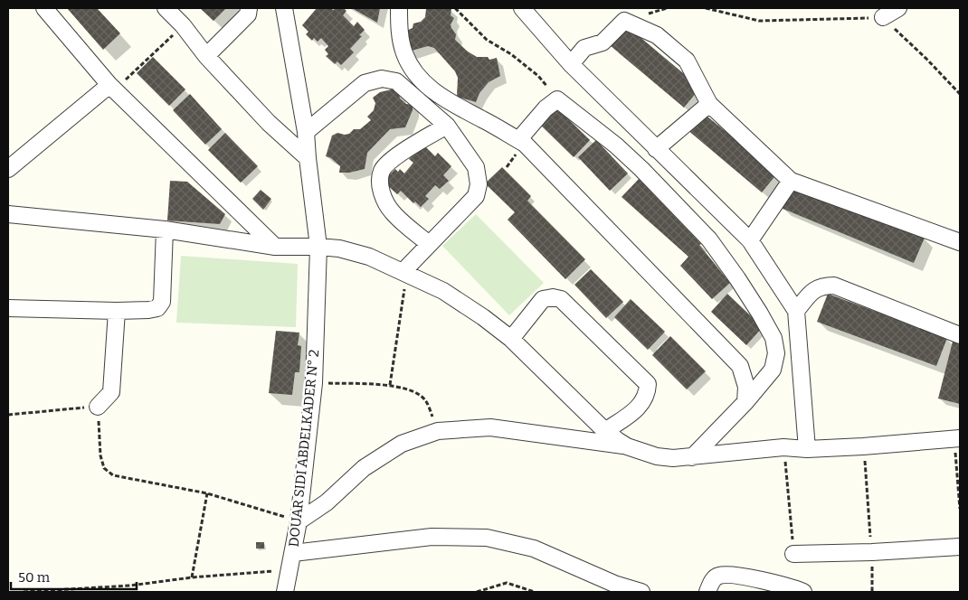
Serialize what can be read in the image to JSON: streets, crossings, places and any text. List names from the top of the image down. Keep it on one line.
{"streets":{"street":["DOUAR SIDI ABDELKADER N° 2"]},"scale_bar":"50 m"}
